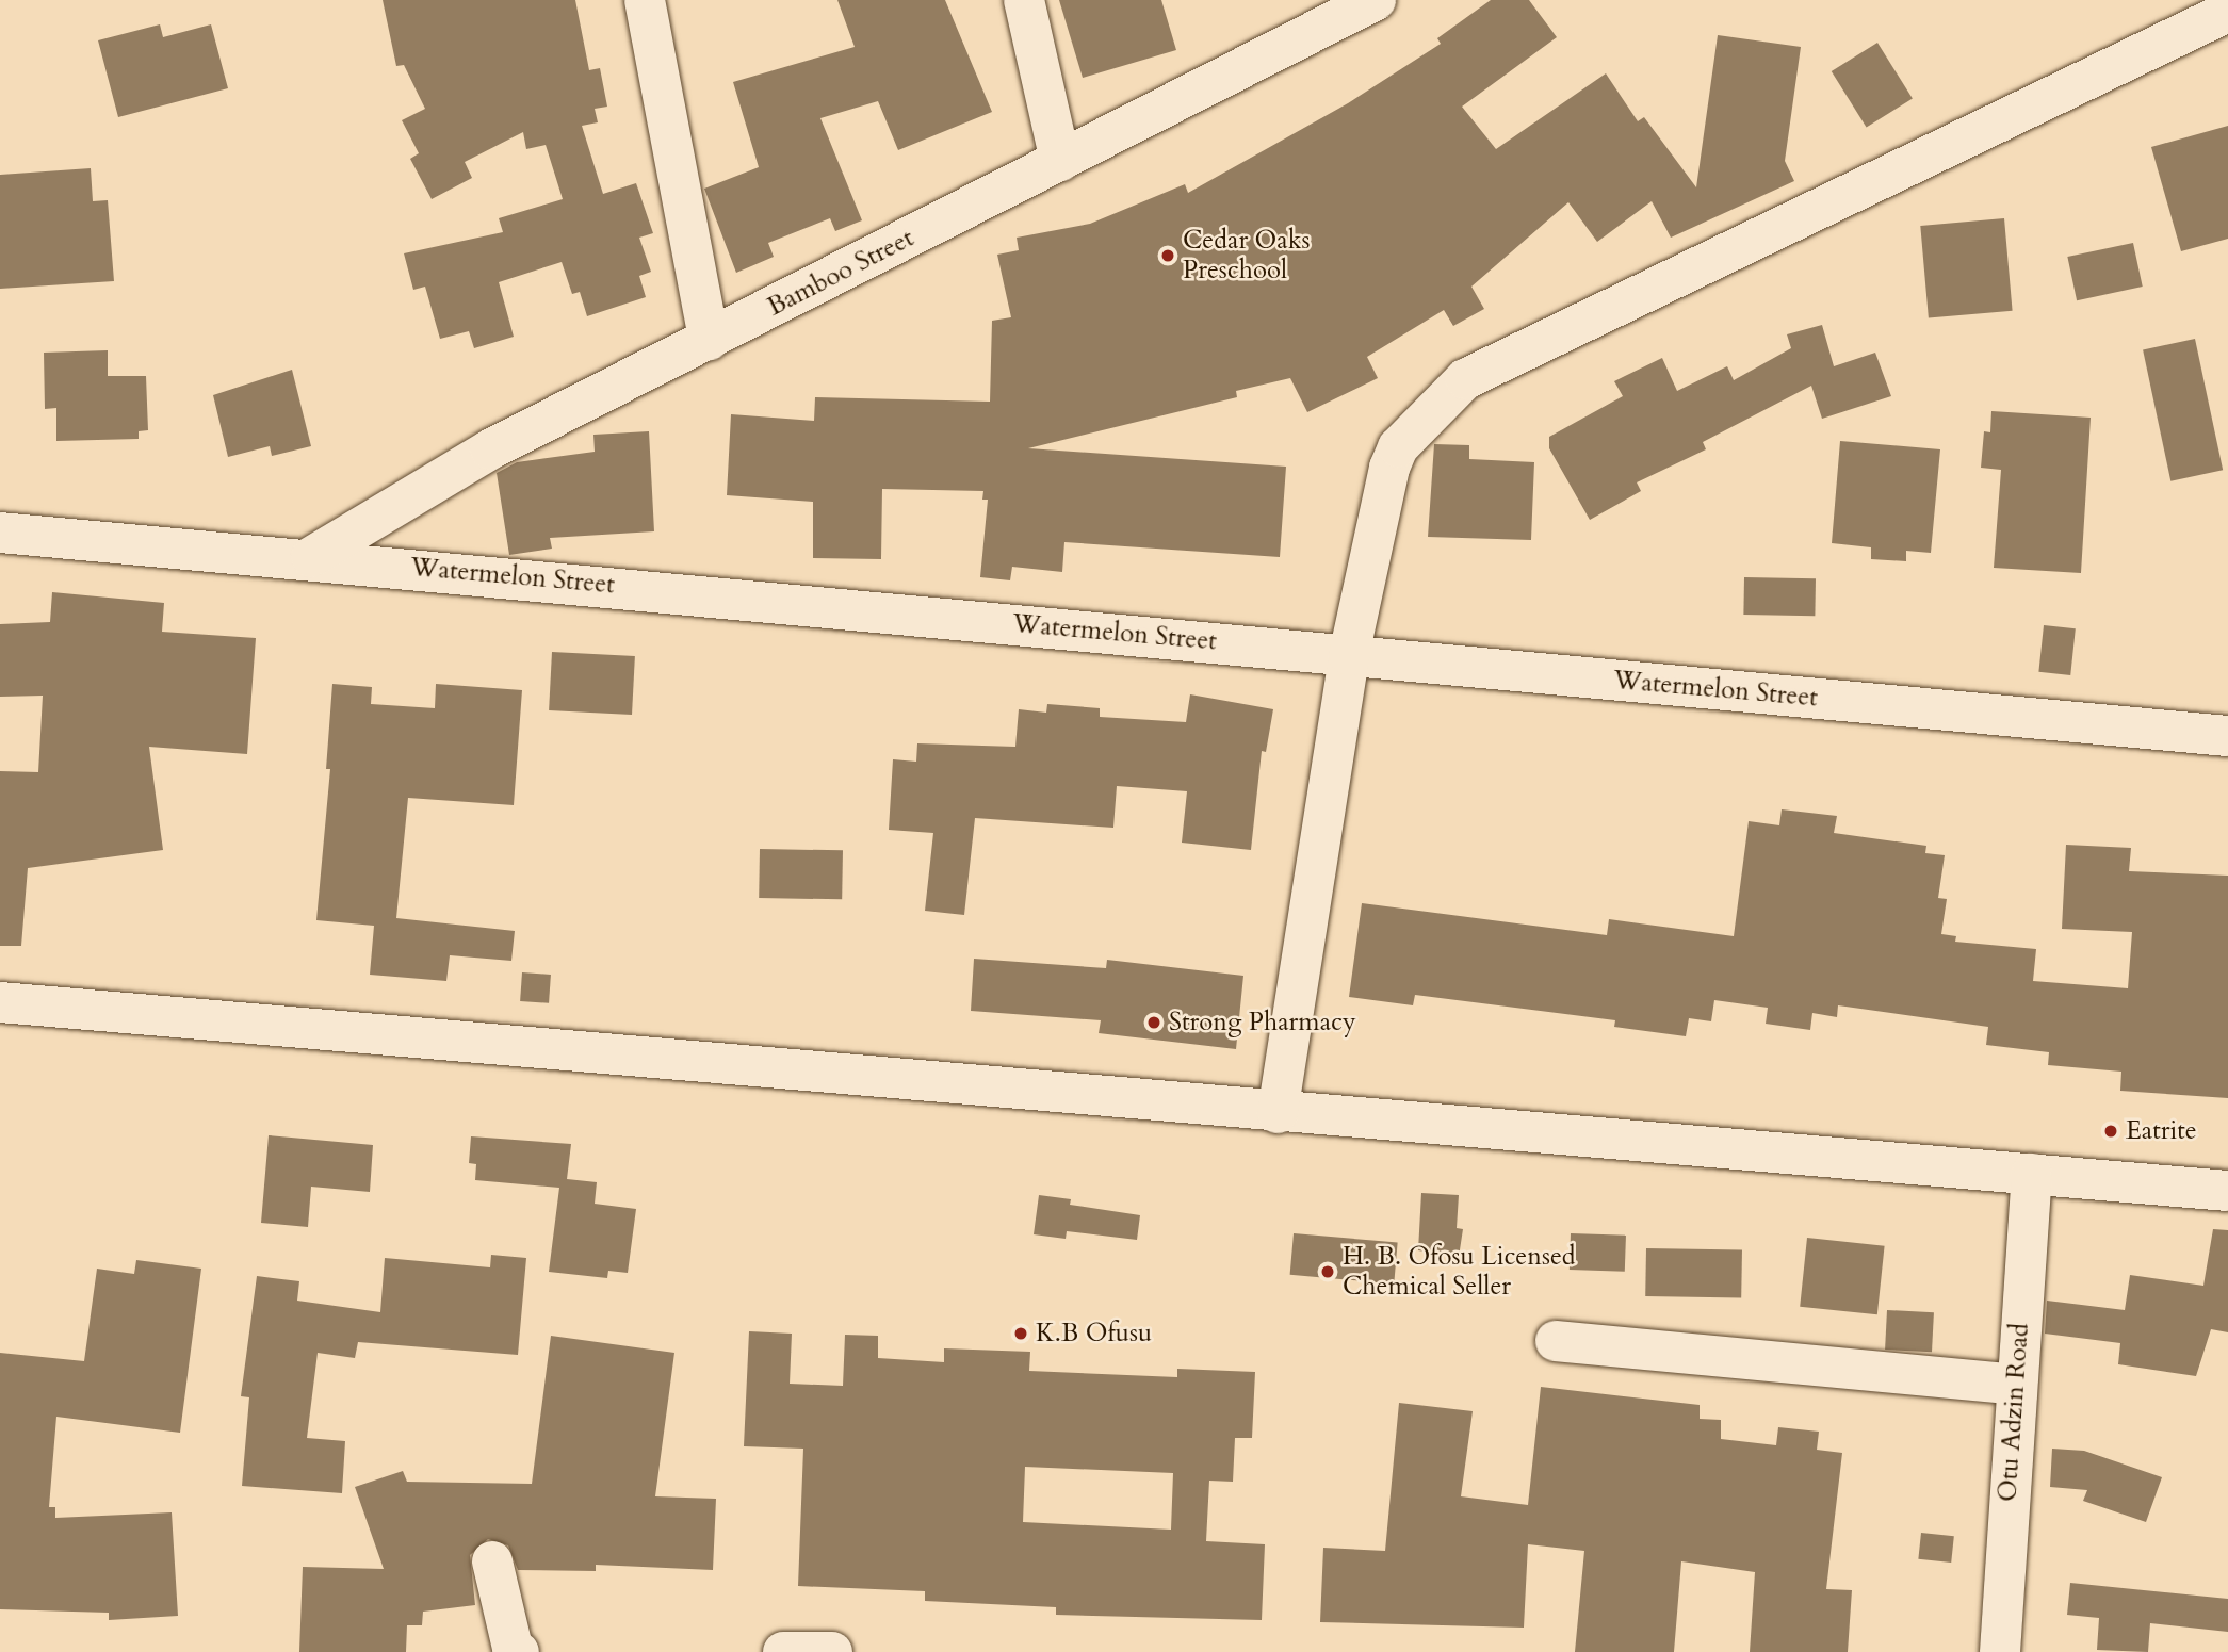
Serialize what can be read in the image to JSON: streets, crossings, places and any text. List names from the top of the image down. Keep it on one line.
{"streets":{"street":["Bamboo Street","Watermelon Street","Otu Adzin Road"]},"crossings":[["Bamboo Street","Watermelon Street"]],"places":["Cedar Oaks Preschool","Strong Pharmacy","Eatrite","H. B. Ofosu Licensed Chemical Seller","K.B Ofusu"]}
